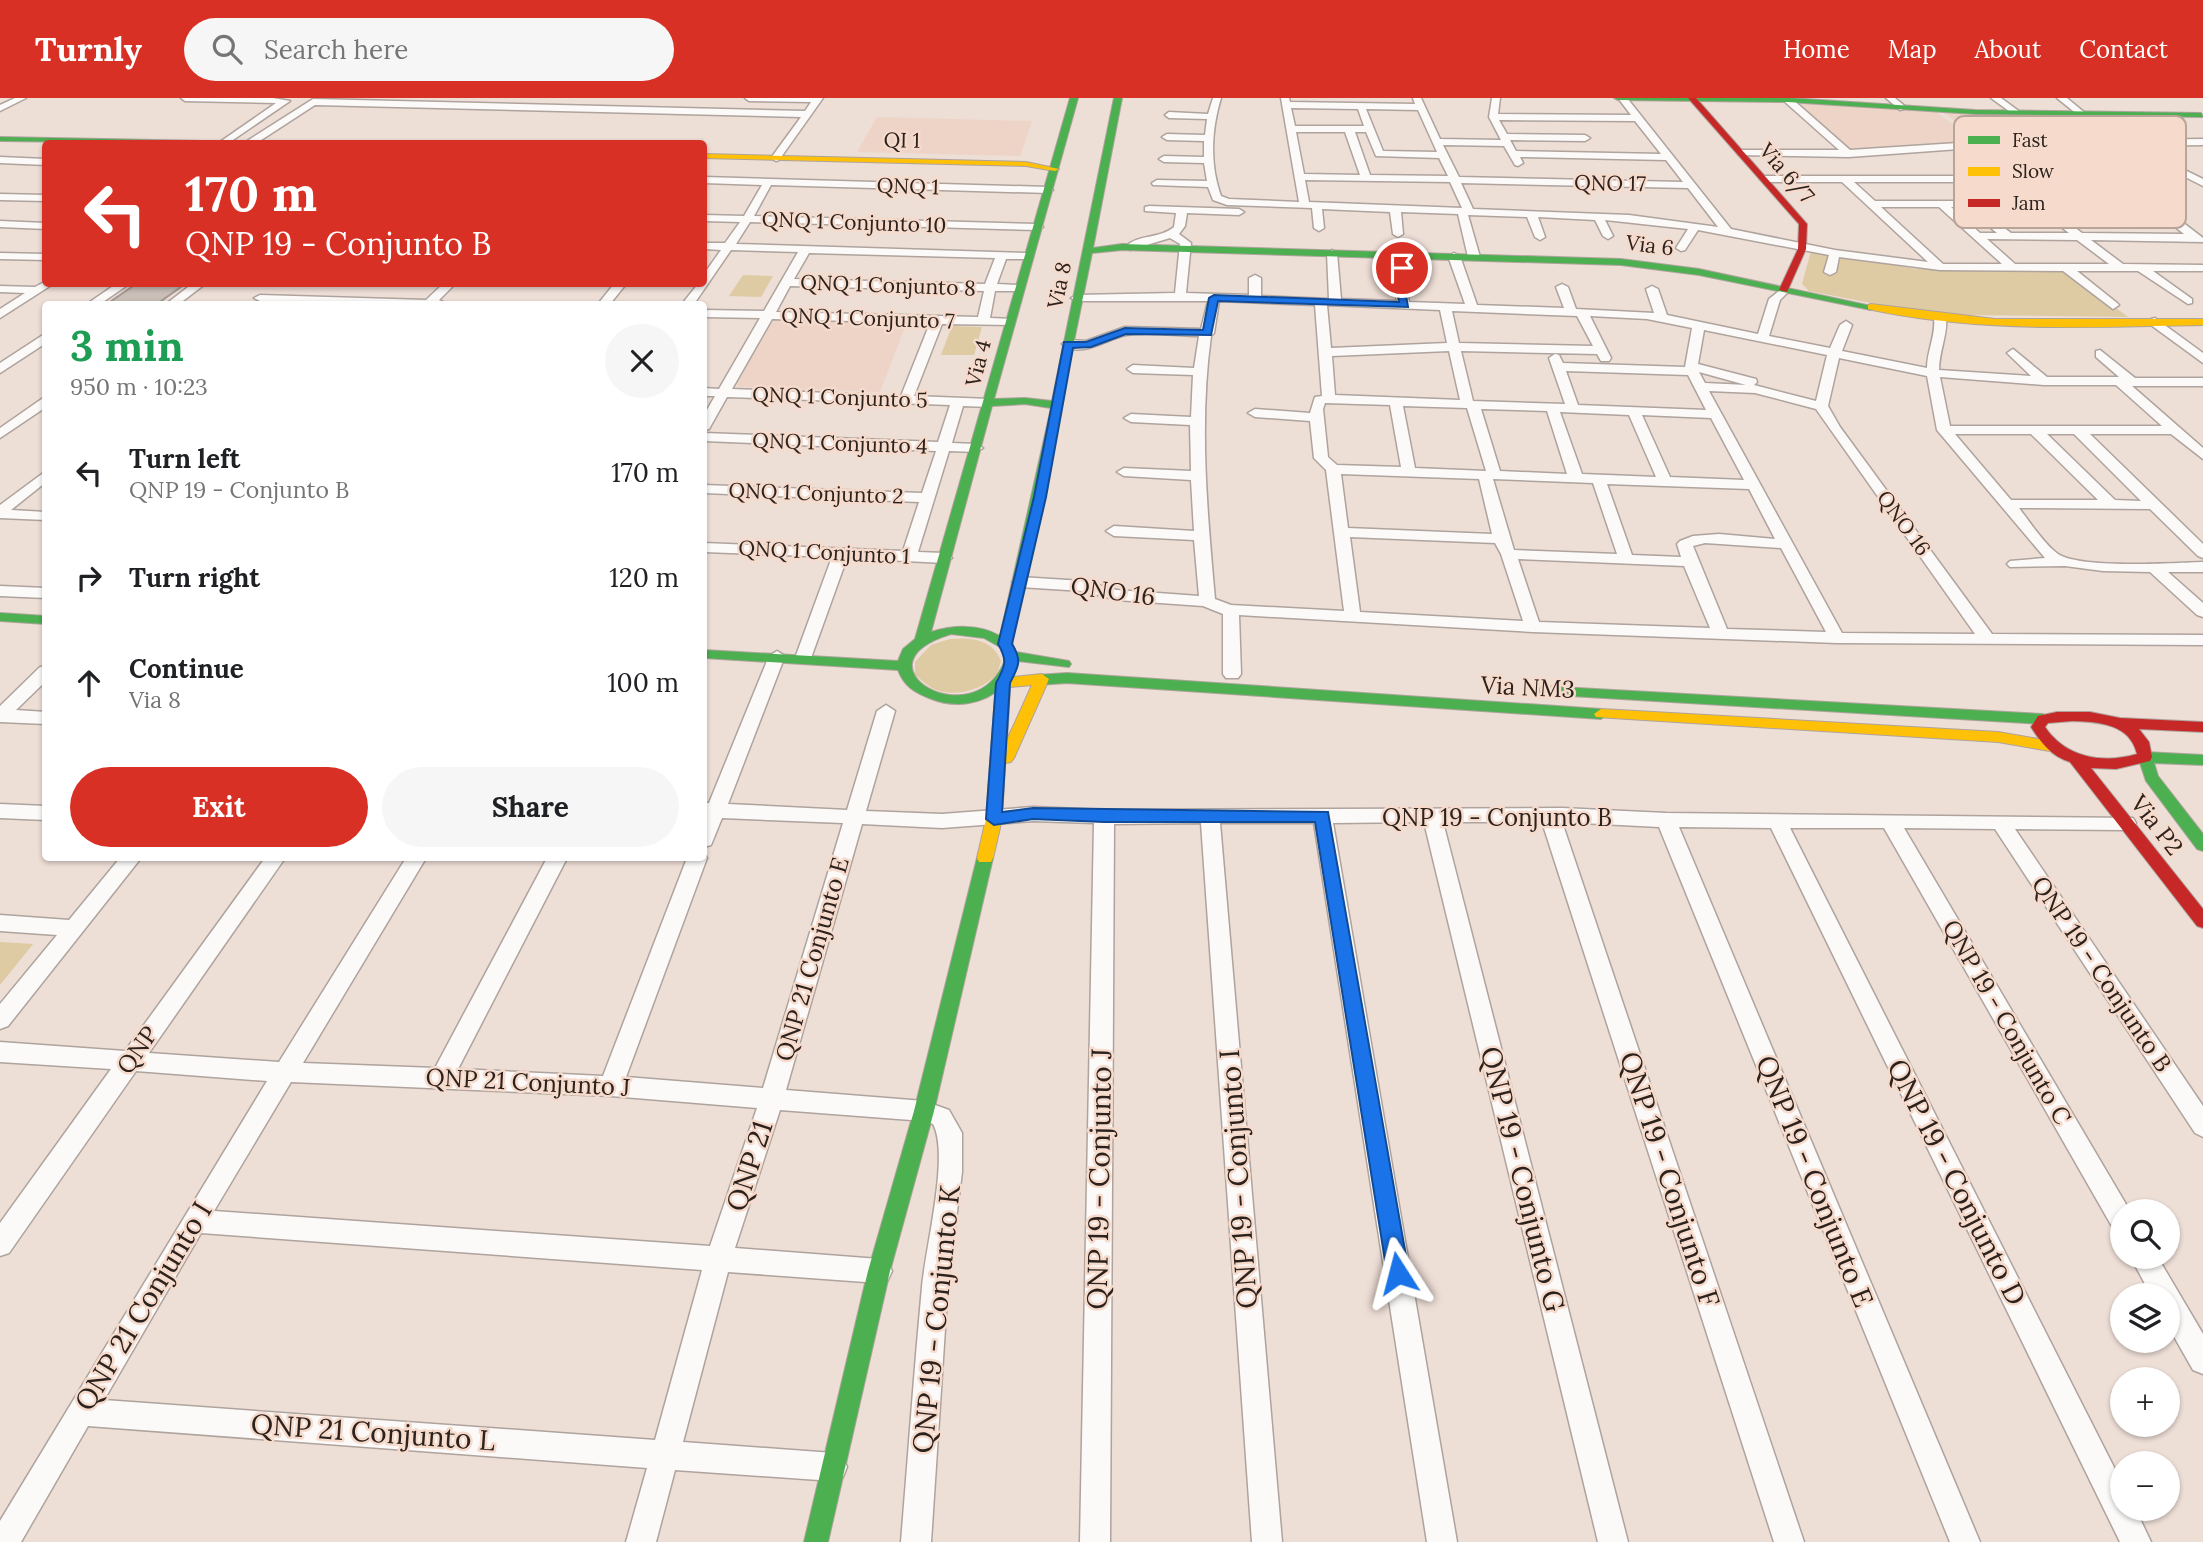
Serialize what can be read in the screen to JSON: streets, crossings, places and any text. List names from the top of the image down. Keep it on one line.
{"streets":{"main road":["QI 1","Via 6/7","Via 6","Via 8","Via 4","Via NM3","Via P2"],"street":["QNO 17","QNQ 1","QNQ 1 Conjunto 10","QNQ 1 Conjunto 8","QNQ 1 Conjunto 7","QNQ 1 Conjunto 5","QNQ 1 Conjunto 4","QNQ 1 Conjunto 2","QNO 16","QNQ 1 Conjunto 1","QNP 19 - Conjunto B","QNP 21 Conjunto E","QNP 19 - Conjunto C","QNP","QNP 21 Conjunto J","QNP 21","QNP 19 - Conjunto J","QNP 19 - Conjunto I","QNP 19 - Conjunto G","QNP 19 - Conjunto F","QNP 19 - Conjunto E","QNP 19 - Conjunto D","QNP 21 Conjunto I","QNP 19 - Conjunto K","QNP 21 Conjunto L"]},"crossings":[["QI 1","Via 4"],["Via 6/7","QNO 17"],["QNQ 1","QNQ 1 Conjunto 10"],["QNQ 1","Via 4"],["Via 6","Via 8"],["Via 8","Via 4"],["Via 8","QNO 16"],["Via 8","Via NM3"],["QNQ 1 Conjunto 7","Via 4"],["Via 4","QNQ 1 Conjunto 4"],["Via 4","QNQ 1 Conjunto 1"],["Via 4","Via NM3"],["Via NM3","Via P2"],["QNP 19 - Conjunto B","Via P2"],["QNP 19 - Conjunto B","QNP 19 - Conjunto C"],["QNP 19 - Conjunto B","QNP 19 - Conjunto J"],["QNP 19 - Conjunto B","QNP 19 - Conjunto I"],["QNP 19 - Conjunto B","QNP 19 - Conjunto G"],["QNP 19 - Conjunto B","QNP 19 - Conjunto F"],["QNP 19 - Conjunto B","QNP 19 - Conjunto E"],["QNP 19 - Conjunto B","QNP 19 - Conjunto D"],["QNP 21 Conjunto E","QNP 21 Conjunto J"],["QNP 21 Conjunto E","QNP 21"],["QNP 21 Conjunto J","QNP 21"],["QNP 21 Conjunto J","QNP 21 Conjunto I"],["QNP 21","QNP 19 - Conjunto K"],["QNP 21","QNP 21 Conjunto L"],["QNP 21 Conjunto I","QNP 21 Conjunto L"]],"legend":["Fast","Slow","Jam"],"page":{"header":"Turnly","search":"Search here","nav":["Home","Map","About","Contact"],"turn":["170 m","QNP 19 - Conjunto B"],"heading":["3 min","950 m · 10:23"],"list":[{"name":"Turn left","note":"QNP 19 - Conjunto B","value":"170 m"},{"name":"Turn right","value":"120 m"},{"name":"Continue","note":"Via 8","value":"100 m"}],"buttons":["Exit","Share"],"map_buttons":["+","−"]}}
